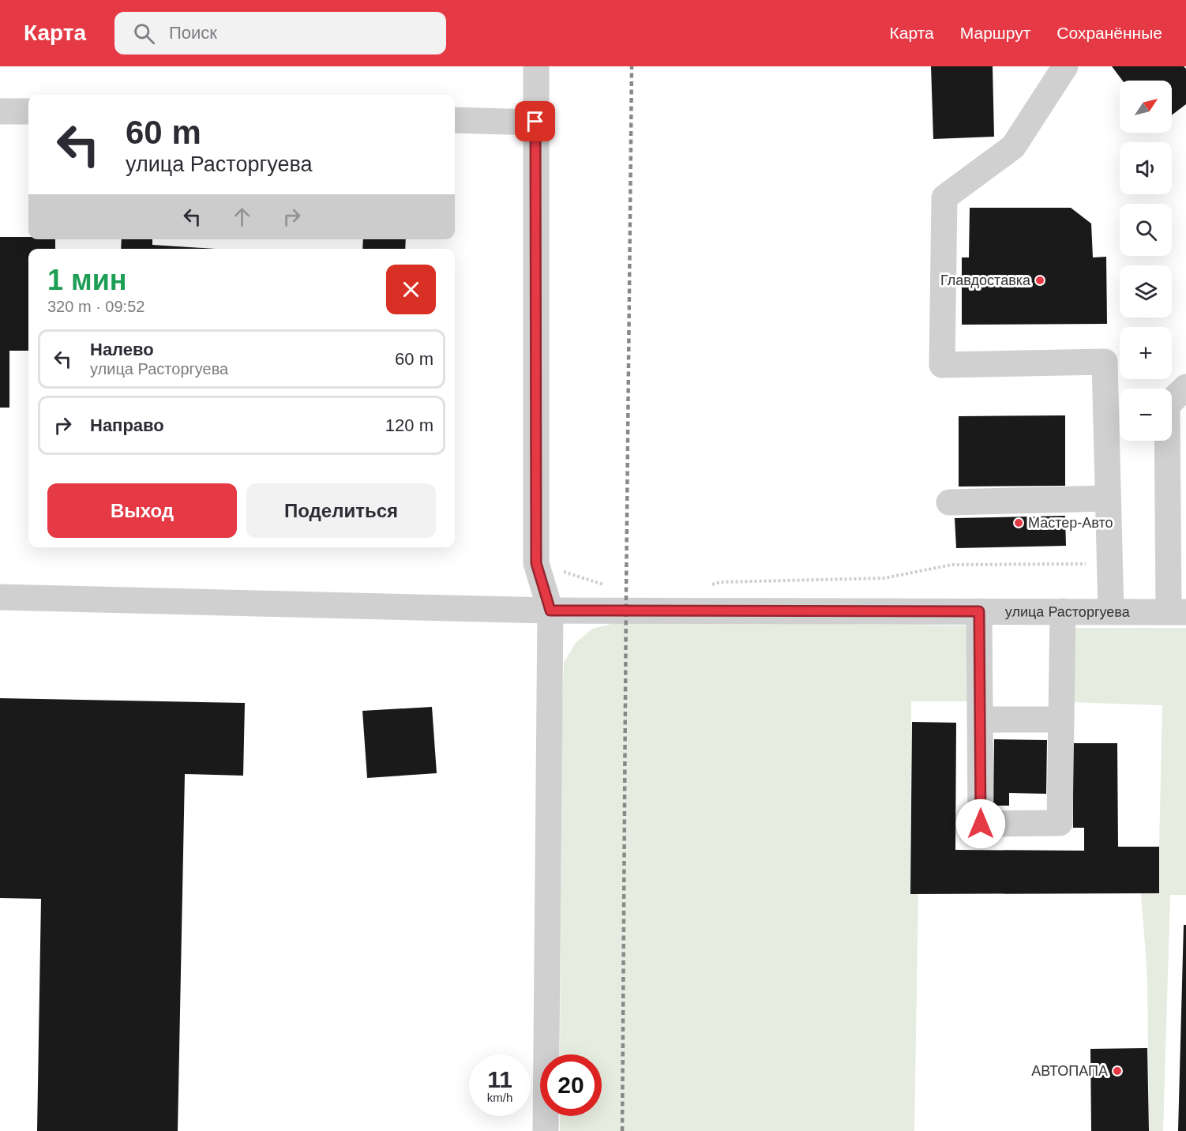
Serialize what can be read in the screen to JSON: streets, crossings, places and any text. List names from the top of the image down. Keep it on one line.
{"streets":{"street":["улица Расторгуева"]},"places":["Главдоставка","Мастер-Авто","АВТОПАПА"],"north":"top right","page":{"header":"Карта","search":"Поиск","nav":["Карта","Маршрут","Сохранённые"],"map_buttons":["+","−"],"turn":["60 m","улица Расторгуева"],"heading":["1 мин","320 m · 09:52"],"list":[{"name":"Налево","note":"улица Расторгуева","value":"60 m"},{"name":"Направо","value":"120 m"}],"buttons":["Выход","Поделиться"],"speed":"11 km/h","limit":"20"}}
